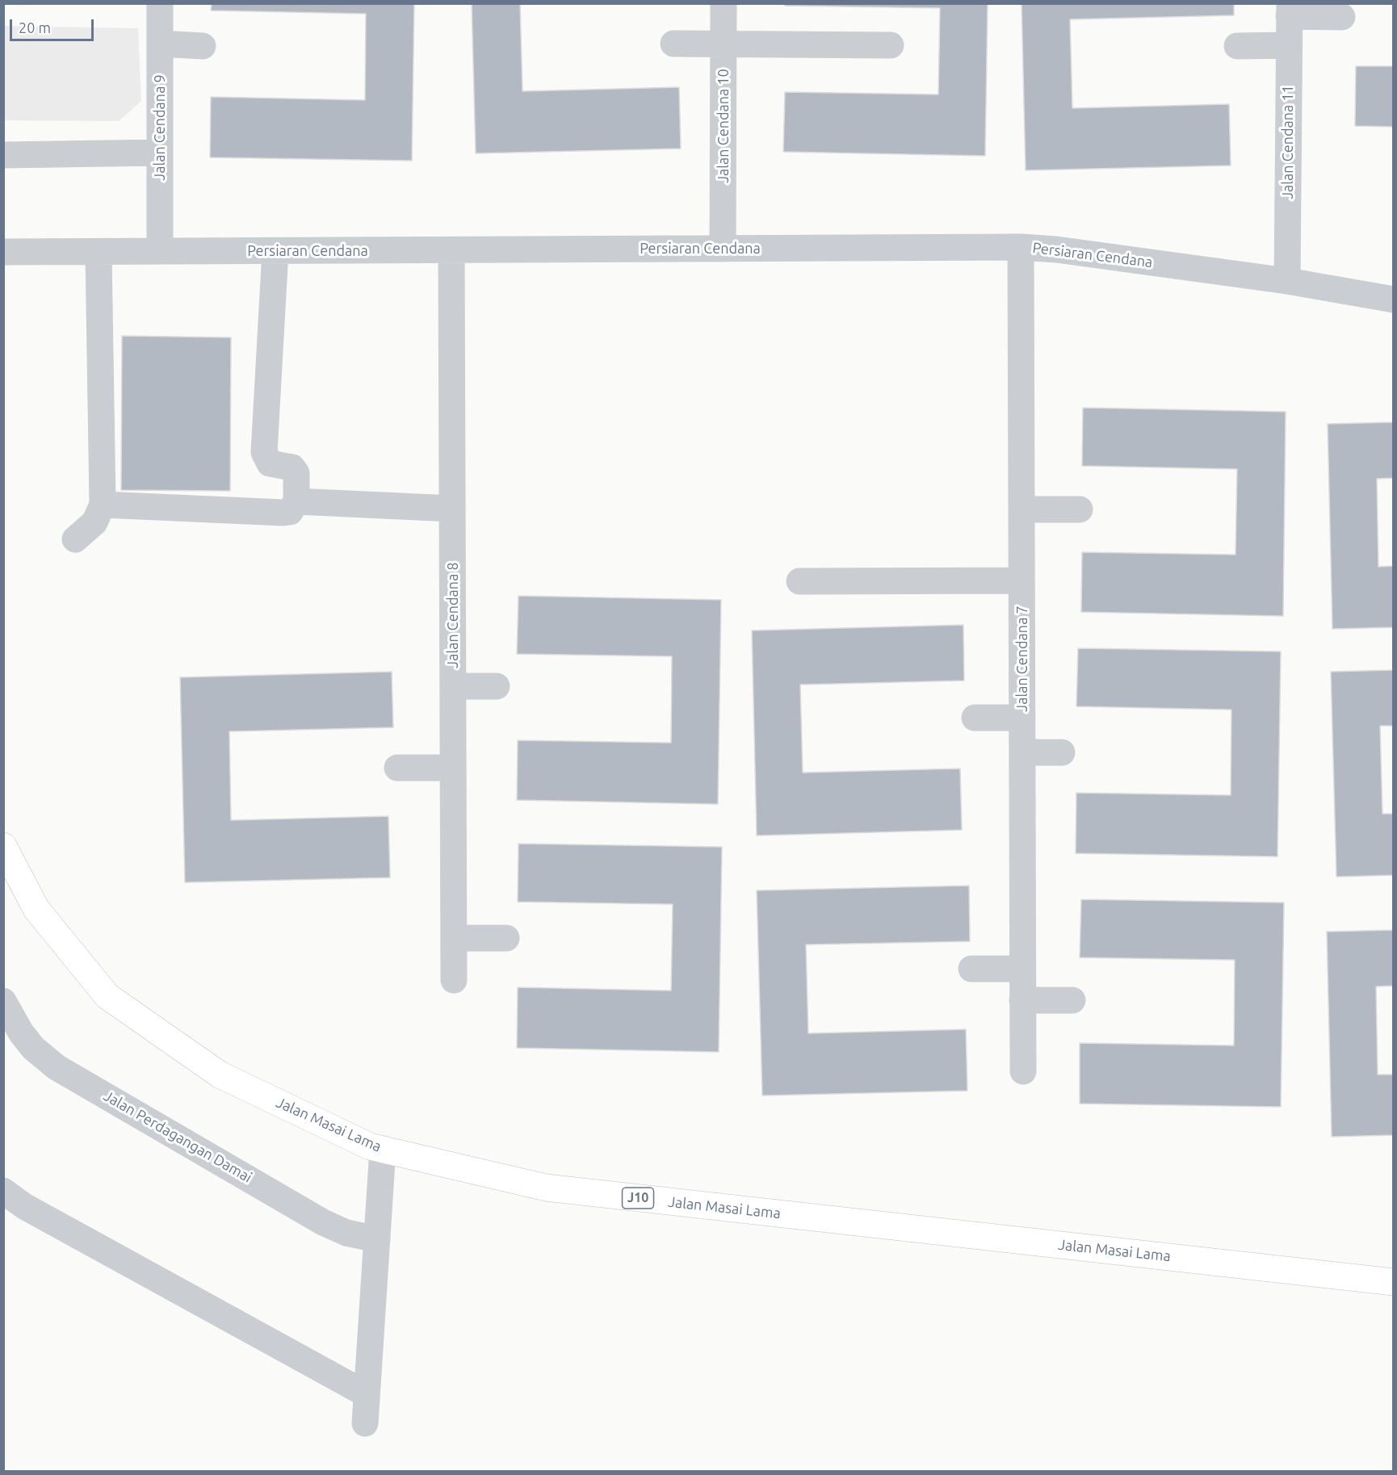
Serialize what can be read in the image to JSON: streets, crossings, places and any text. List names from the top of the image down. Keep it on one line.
{"streets":{"main road":["Jalan Masai Lama","J10"],"street":["Jalan Cendana 10","Jalan Cendana 9","Jalan Cendana 11","Persiaran Cendana","Jalan Cendana 8","Jalan Cendana 7","Jalan Perdagangan Damai"]},"crossings":[["Jalan Cendana 10","Persiaran Cendana"],["Jalan Cendana 9","Persiaran Cendana"],["Jalan Cendana 11","Persiaran Cendana"],["Persiaran Cendana","Jalan Cendana 8"],["Persiaran Cendana","Jalan Cendana 7"]],"scale_bar":"20 m"}
